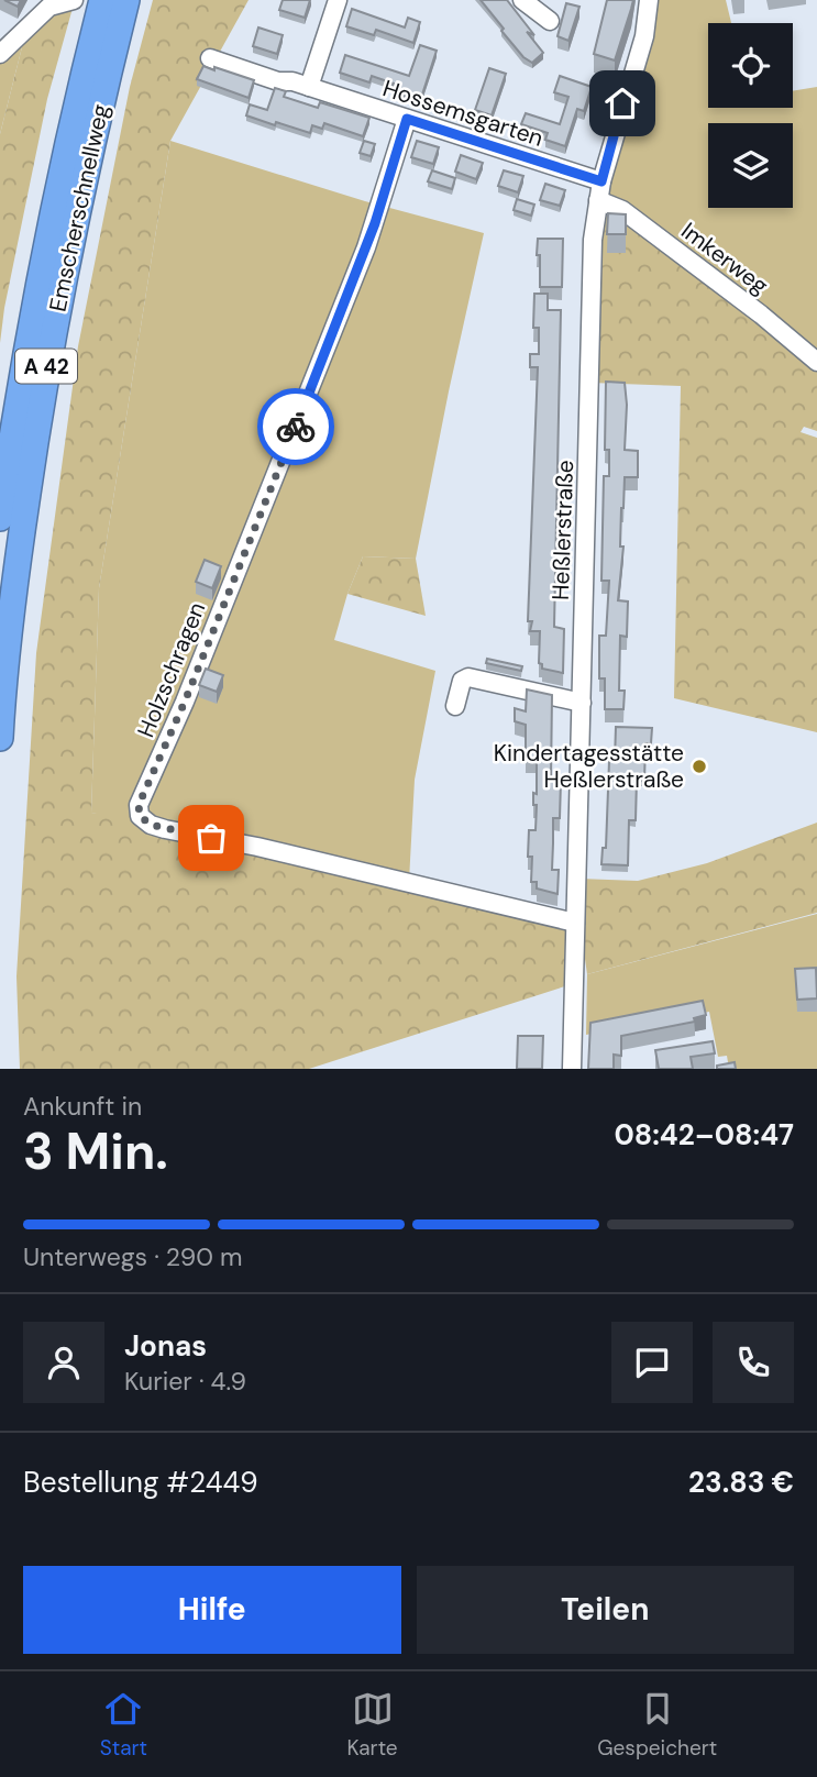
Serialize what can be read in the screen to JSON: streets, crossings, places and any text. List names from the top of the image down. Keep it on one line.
{"streets":{"highway":["Emscherschnellweg","A 42"],"street":["Hossemsgarten","Imkerweg","Heßlerstraße","Holzschragen"]},"crossings":[["Hossemsgarten","Heßlerstraße"],["Hossemsgarten","Holzschragen"],["Imkerweg","Heßlerstraße"],["Heßlerstraße","Holzschragen"]],"places":["Kindertagesstätte Heßlerstraße"],"page":{"heading":["3 Min.","Ankunft in","08:42–08:47"],"panel":["Jonas","Kurier · 4.9","Bestellung #2449","23.83 €"],"bar":"Unterwegs · 290 m","buttons":["Hilfe","Teilen"],"tabs":["Start","Karte","Gespeichert"]}}
